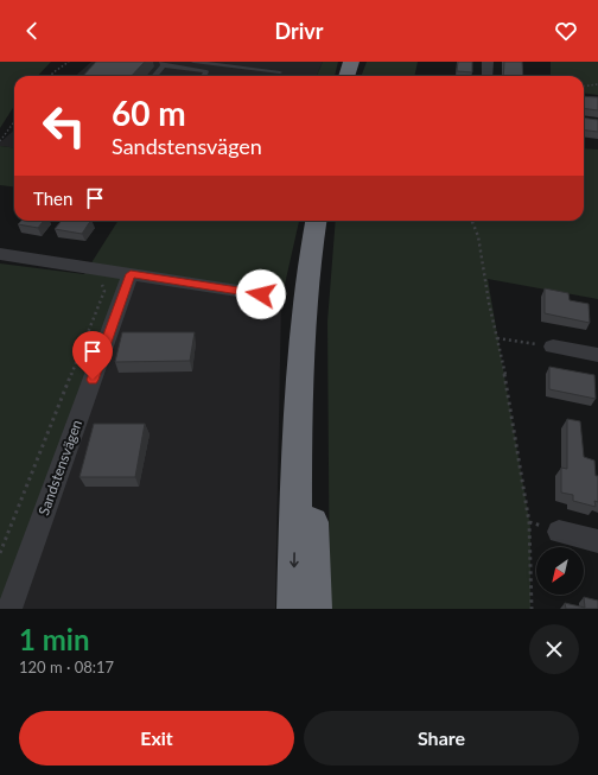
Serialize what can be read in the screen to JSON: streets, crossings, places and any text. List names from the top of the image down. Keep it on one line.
{"streets":{"street":["Sandstensvägen"]},"north":"bottom left","page":{"header":"Drivr","turn":["60 m","Sandstensvägen"],"then":"Then","heading":["1 min","120 m · 08:17"],"buttons":["Exit","Share"]}}
